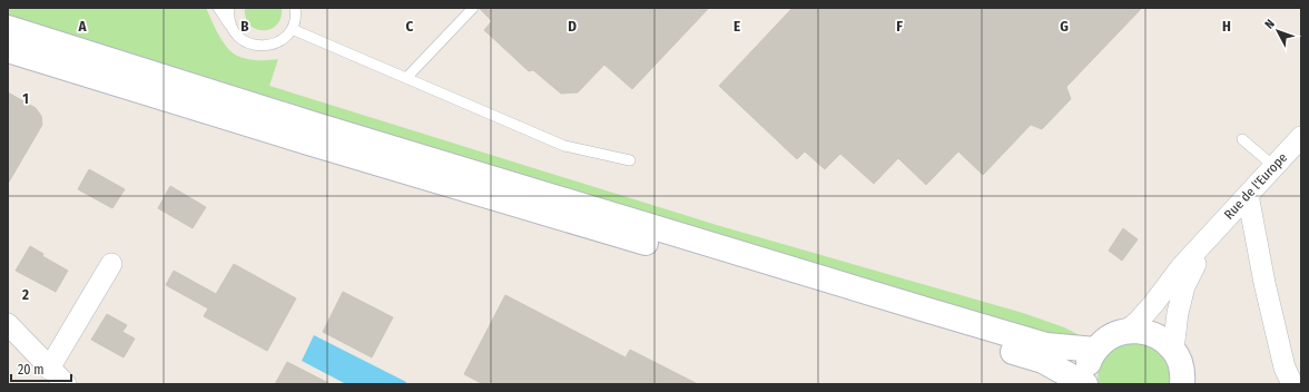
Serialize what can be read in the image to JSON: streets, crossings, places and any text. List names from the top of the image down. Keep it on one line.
{"streets":{"street":["Rue de l'Europe"]},"scale_bar":"20 m","north":"top left","grid":{"columns":["A","B","C","D","E","F","G","H"],"rows":["1","2"]}}
